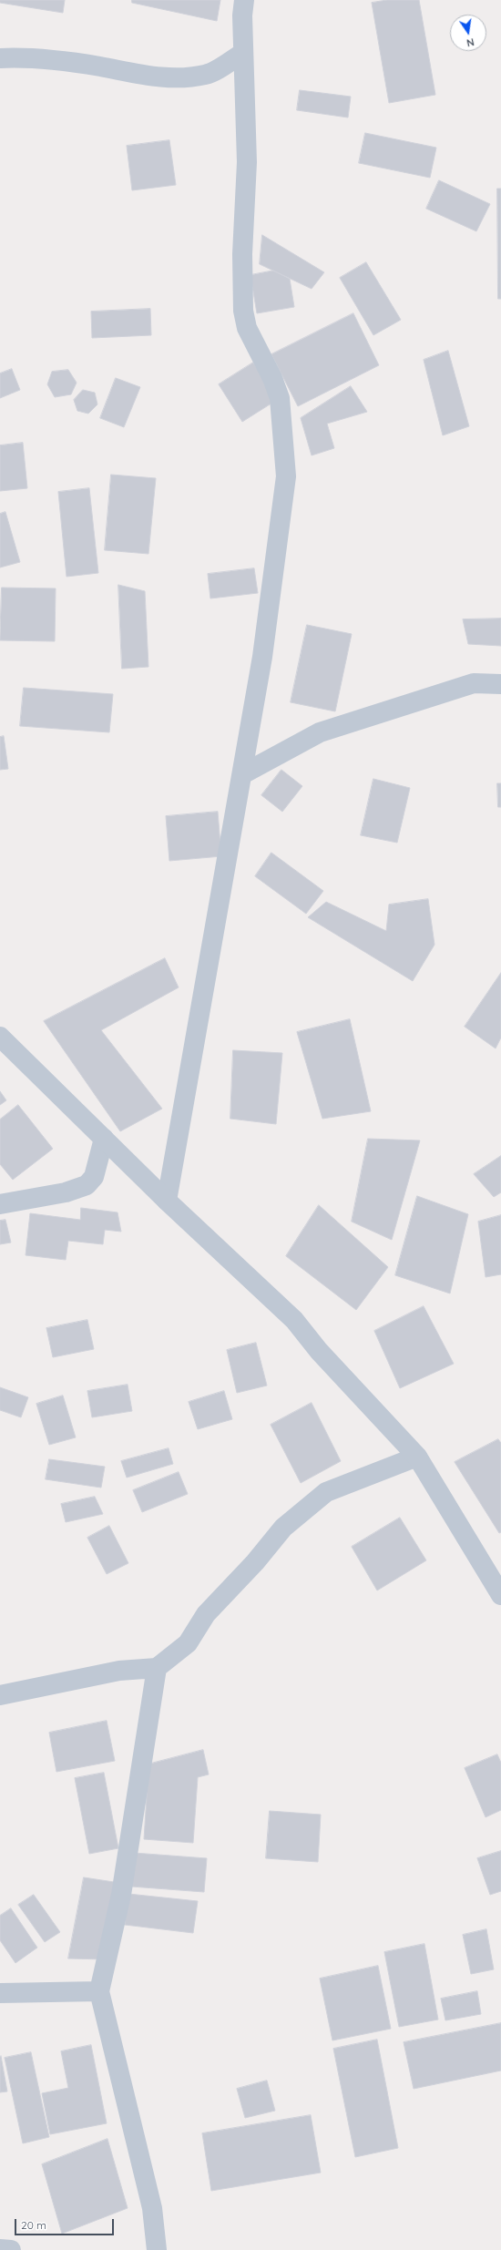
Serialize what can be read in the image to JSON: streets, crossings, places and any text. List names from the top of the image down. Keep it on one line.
{"scale_bar":"20 m","north":"bottom"}
